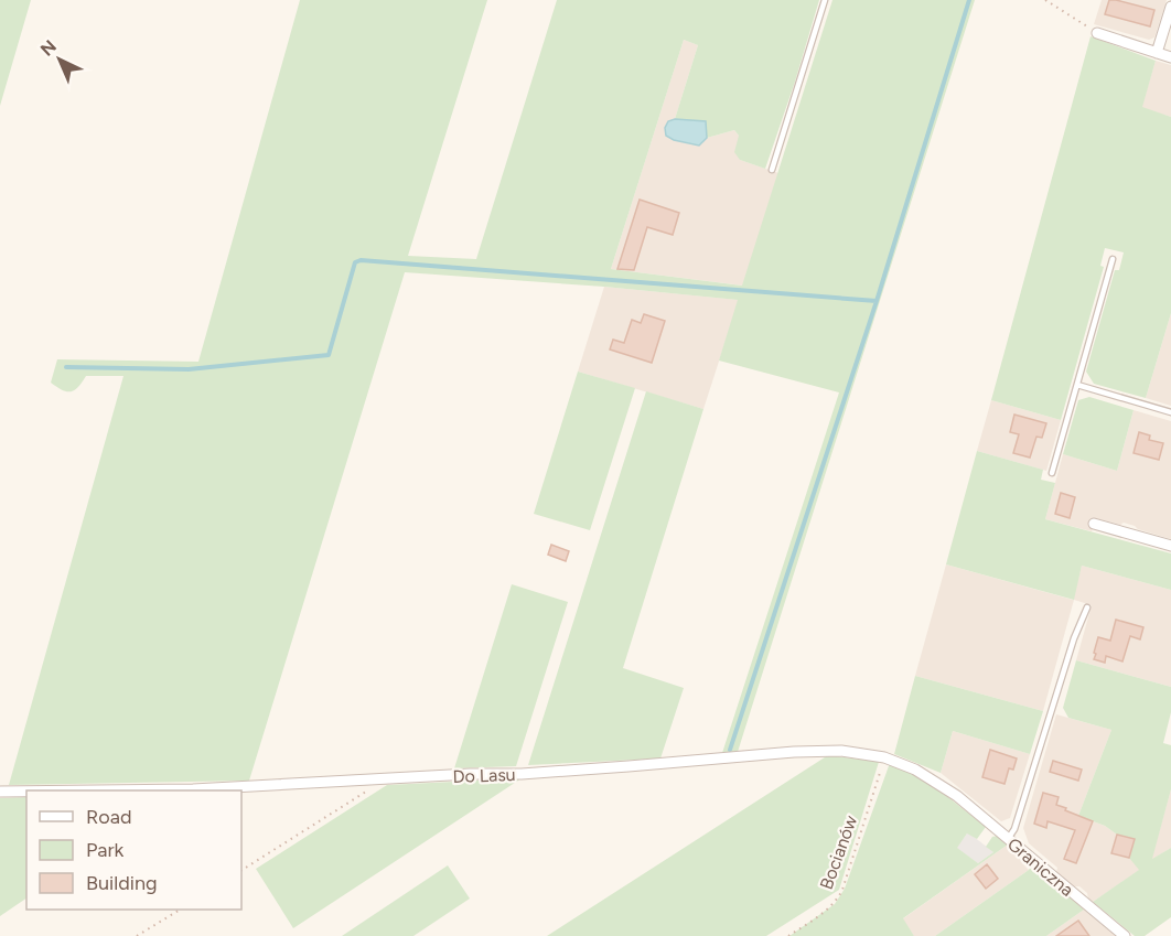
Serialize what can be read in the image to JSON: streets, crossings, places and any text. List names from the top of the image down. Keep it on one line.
{"streets":{"street":["Do Lasu","Graniczna"],"path":["Bocianów"]},"crossings":[["Do Lasu","Bocianów"],["Do Lasu","Graniczna"]],"legend":["Road","Park","Building"],"north":"top left"}
